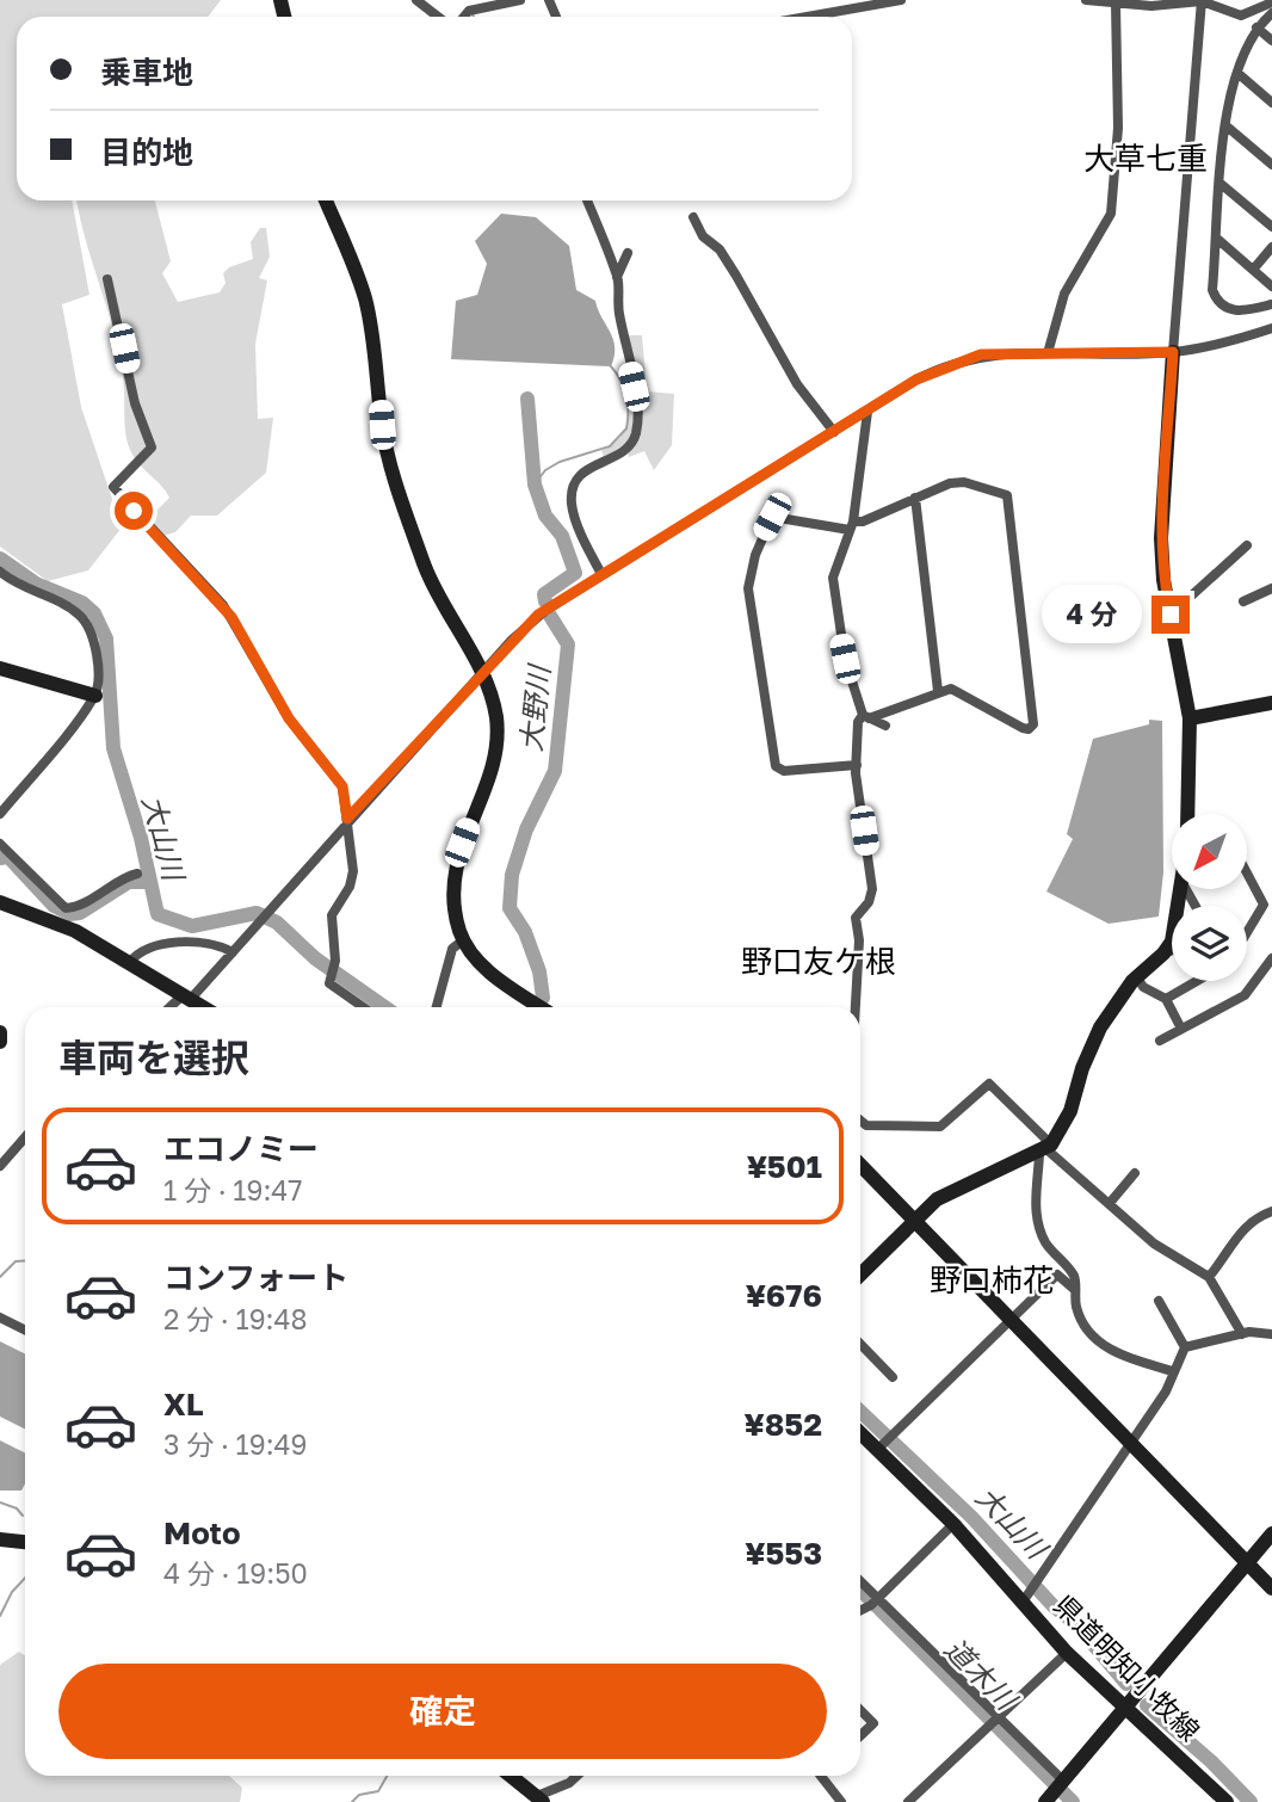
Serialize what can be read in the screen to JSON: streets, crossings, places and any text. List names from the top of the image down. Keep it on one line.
{"streets":{"street":["県道明知小牧線"]},"districts":["大草七重","野口友ケ根","野口柿花"],"water":["大野川","大山川","道木川"],"north":"bottom left","page":{"banner":["乗車地","目的地"],"bubble":"4 分","heading":"車両を選択","list":[{"name":"エコノミー","note":"1 分 · 19:47","value":"¥501"},{"name":"コンフォート","note":"2 分 · 19:48","value":"¥676"},{"name":"XL","note":"3 分 · 19:49","value":"¥852"},{"name":"Moto","note":"4 分 · 19:50","value":"¥553"}],"buttons":"確定"}}
